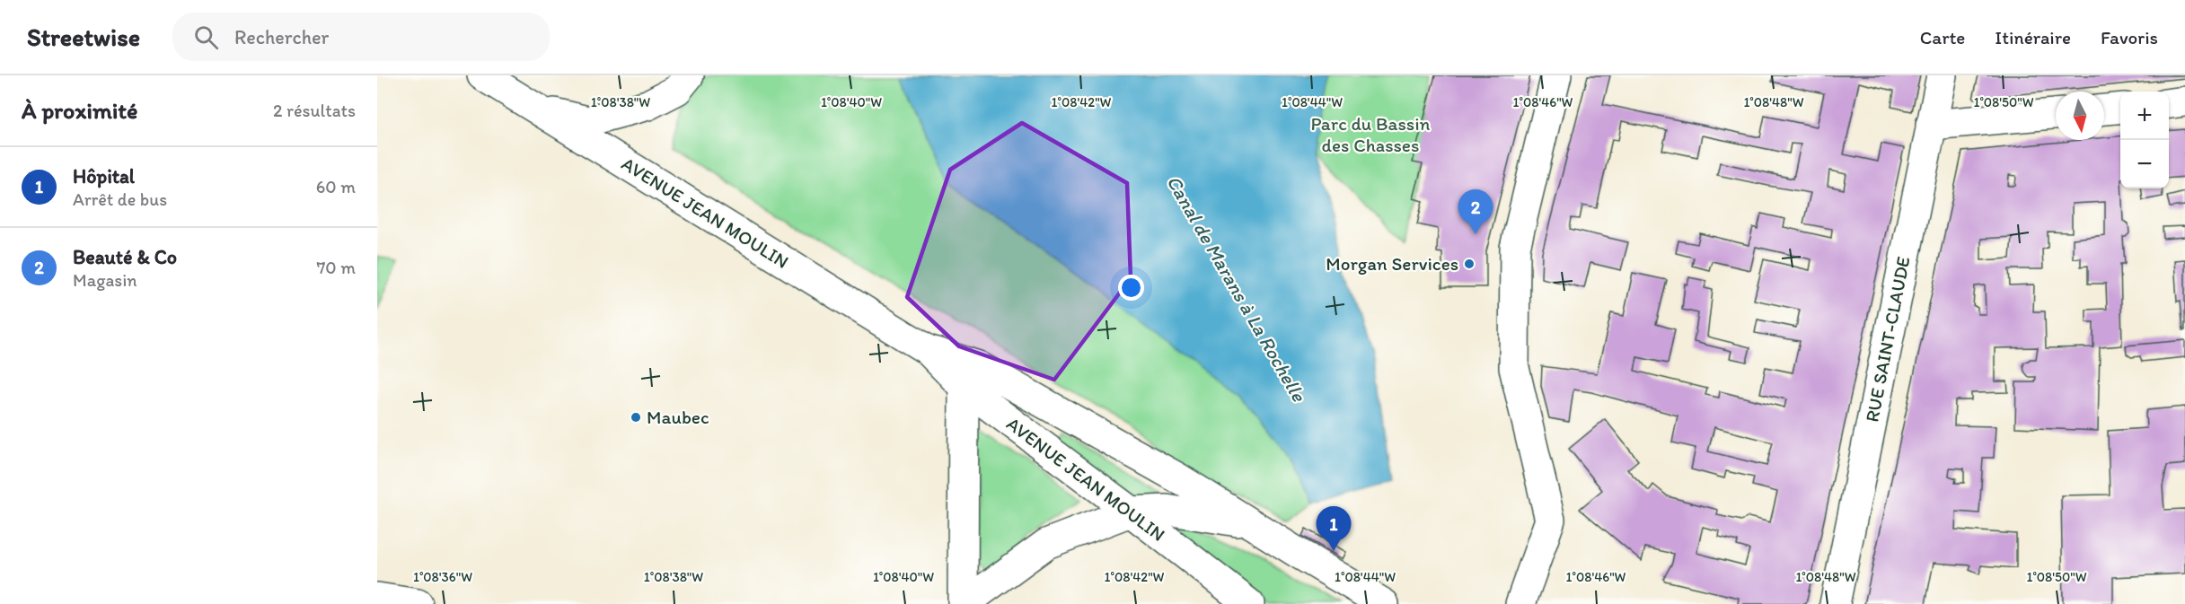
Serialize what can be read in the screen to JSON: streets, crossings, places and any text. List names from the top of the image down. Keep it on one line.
{"streets":{"main road":["AVENUE JEAN MOULIN","RUE SAINT-CLAUDE"]},"water":["Canal de Marans à La Rochelle"],"parks":["Parc du Bassin des Chasses"],"places":["Morgan Services","Maubec"],"north":"bottom","page":{"header":"Streetwise","search":"Rechercher","nav":["Carte","Itinéraire","Favoris"],"heading":["À proximité","2 résultats"],"map_buttons":["+","−"],"list":[{"mark":"1","name":"Hôpital","note":"Arrêt de bus","value":"60 m"},{"mark":"2","name":"Beauté & Co","note":"Magasin","value":"70 m"}],"pins":["2","1"]},"coordinates":["1°08'38\"W","1°08'40\"W","1°08'42\"W","1°08'44\"W","1°08'46\"W","1°08'48\"W","1°08'50\"W","1°08'36\"W"]}
